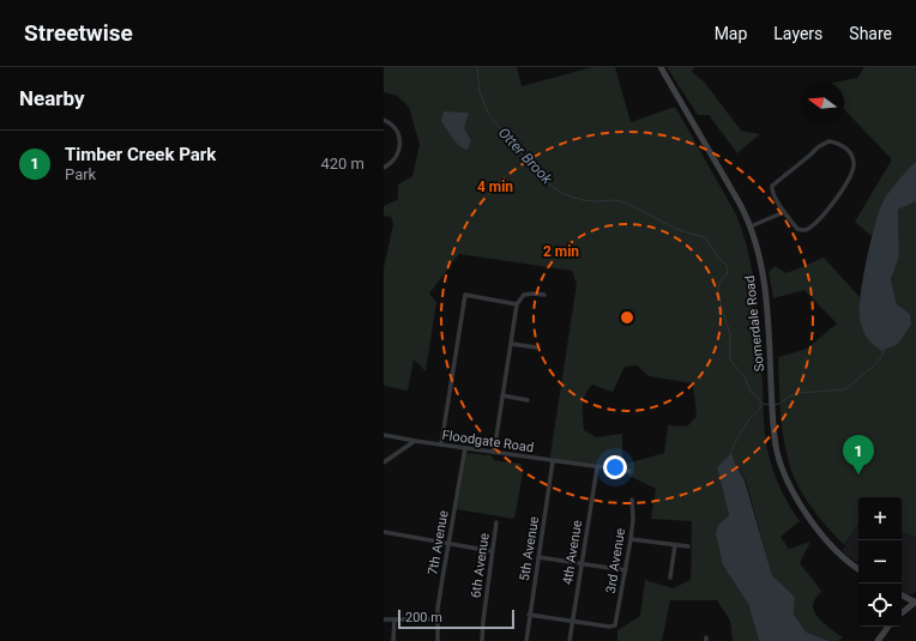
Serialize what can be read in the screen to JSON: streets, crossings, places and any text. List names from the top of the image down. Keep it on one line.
{"streets":{"main road":["Somerdale Road"],"street":["Floodgate Road","7th Avenue","5th Avenue","4th Avenue","3rd Avenue","6th Avenue"]},"crossings":[["Floodgate Road","7th Avenue"],["Floodgate Road","5th Avenue"],["Floodgate Road","4th Avenue"],["4th Avenue","3rd Avenue"]],"water":["Otter Brook"],"scale_bar":"200 m","north":"left","page":{"header":"Streetwise","nav":["Map","Layers","Share"],"heading":"Nearby","list":[{"mark":"1","name":"Timber Creek Park","note":"Park","value":"420 m"}],"pins":"1","map_buttons":["+","−"],"scale":"200 m"},"rings":["4 min","2 min"]}
